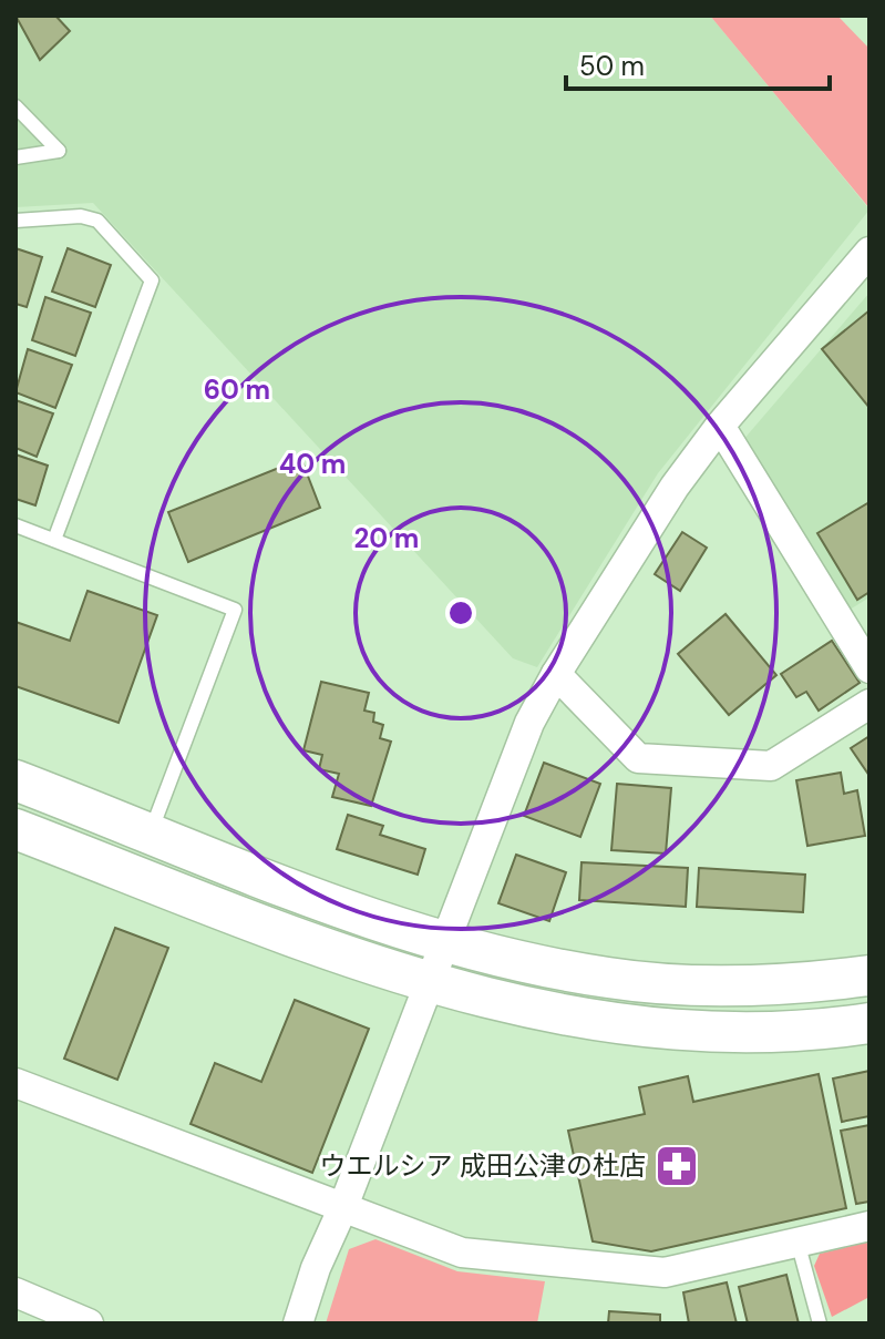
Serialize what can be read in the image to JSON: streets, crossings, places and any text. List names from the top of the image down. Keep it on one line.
{"places":{"pharmacy":["ウエルシア 成田公津の杜店"]},"scale_bar":"50 m","rings":["60 m","40 m","20 m"]}
